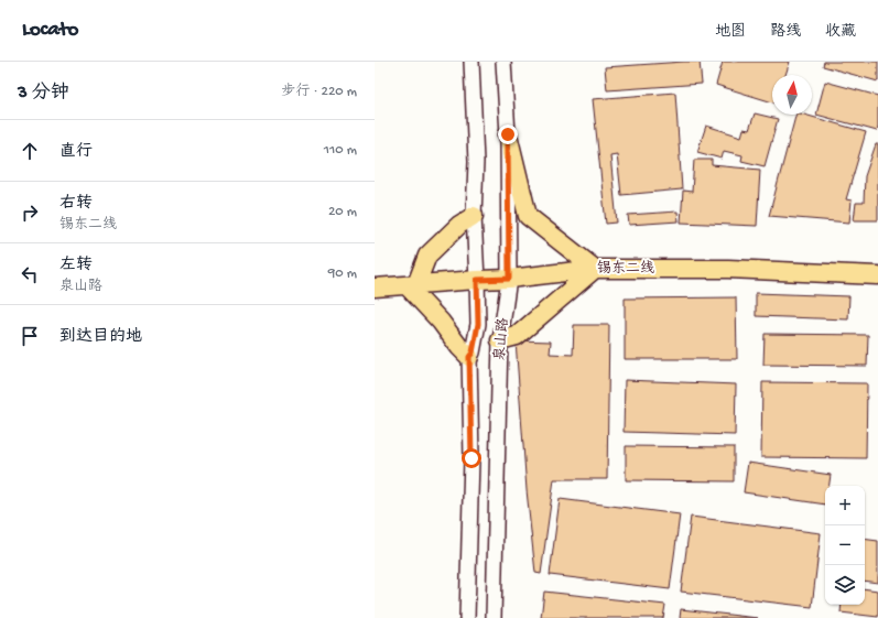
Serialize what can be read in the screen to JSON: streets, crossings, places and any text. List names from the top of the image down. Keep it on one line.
{"streets":{"main road":["锡东二线"],"street":["泉山路"]},"crossings":[["锡东二线","泉山路"]],"north":"top","page":{"header":"Locato","nav":["地图","路线","收藏"],"heading":["3 分钟","步行 · 220 m"],"list":[["直行","110 m"],["右转","锡东二线","20 m"],["左转","泉山路","90 m"],"到达目的地"],"map_buttons":["+","−"]}}
